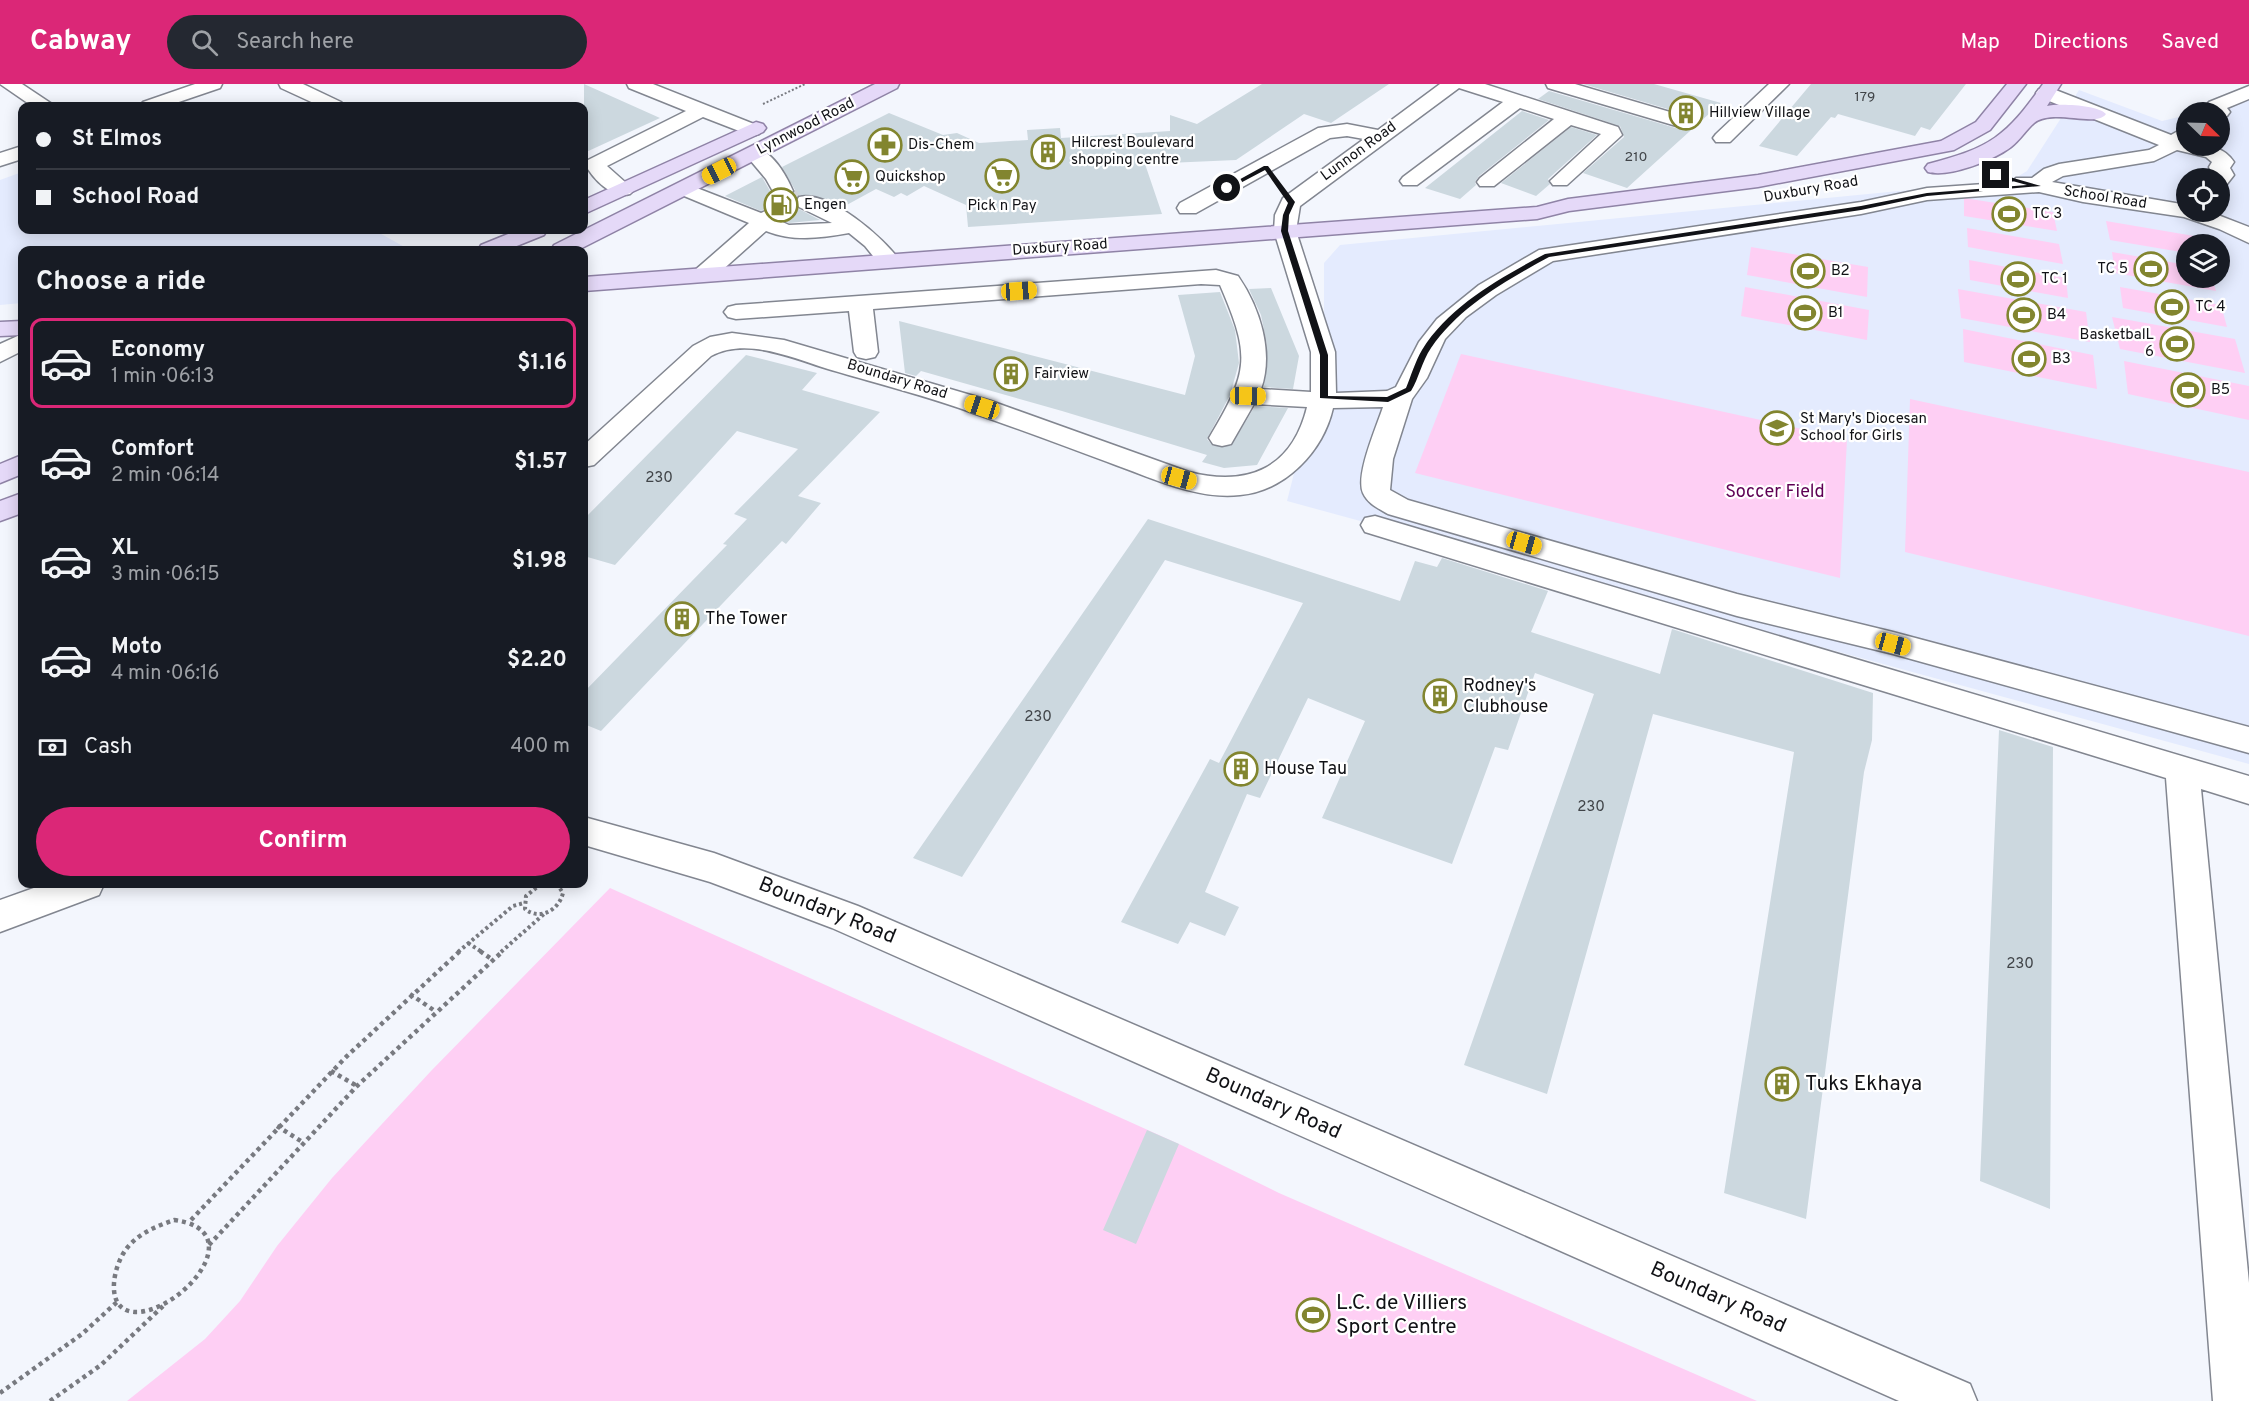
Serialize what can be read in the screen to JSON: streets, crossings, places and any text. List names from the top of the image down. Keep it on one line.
{"streets":{"main road":["Lynnwood Road","Duxbury Road"],"street":["Lunnon Road","School Road","Boundary Road"]},"crossings":[["Duxbury Road","School Road"]],"parks":["Soccer Field"],"places":{"building":["Hillview Village","Hilcrest Boulevard shopping centre","Fairview","The Tower","Rodney's Clubhouse","House Tau","Tuks Ekhaya"],"pharmacy":["Dis-Chem"],"supermarket":["Pick n Pay","Quickshop"],"fuel station":["Engen"],"sports":["TC 3","TC 5","B2","TC 1","TC 4","B1","B4","BasketbalL 6","B3","B5","L.C. de Villiers Sport Centre"],"school or university":["St Mary's Diocesan School for Girls"]},"house_numbers":["179","210","230","230","230","230"],"north":"bottom right","page":{"header":"Cabway","search":"Search here","nav":["Map","Directions","Saved"],"banner":["St Elmos","School Road"],"heading":"Choose a ride","list":[{"name":"Economy","note":"1 min · 06:13","value":"$1.16"},{"name":"Comfort","note":"2 min · 06:14","value":"$1.57"},{"name":"XL","note":"3 min · 06:15","value":"$1.98"},{"name":"Moto","note":"4 min · 06:16","value":"$2.20"}],"pay":["Cash","400 m"],"buttons":"Confirm"}}
